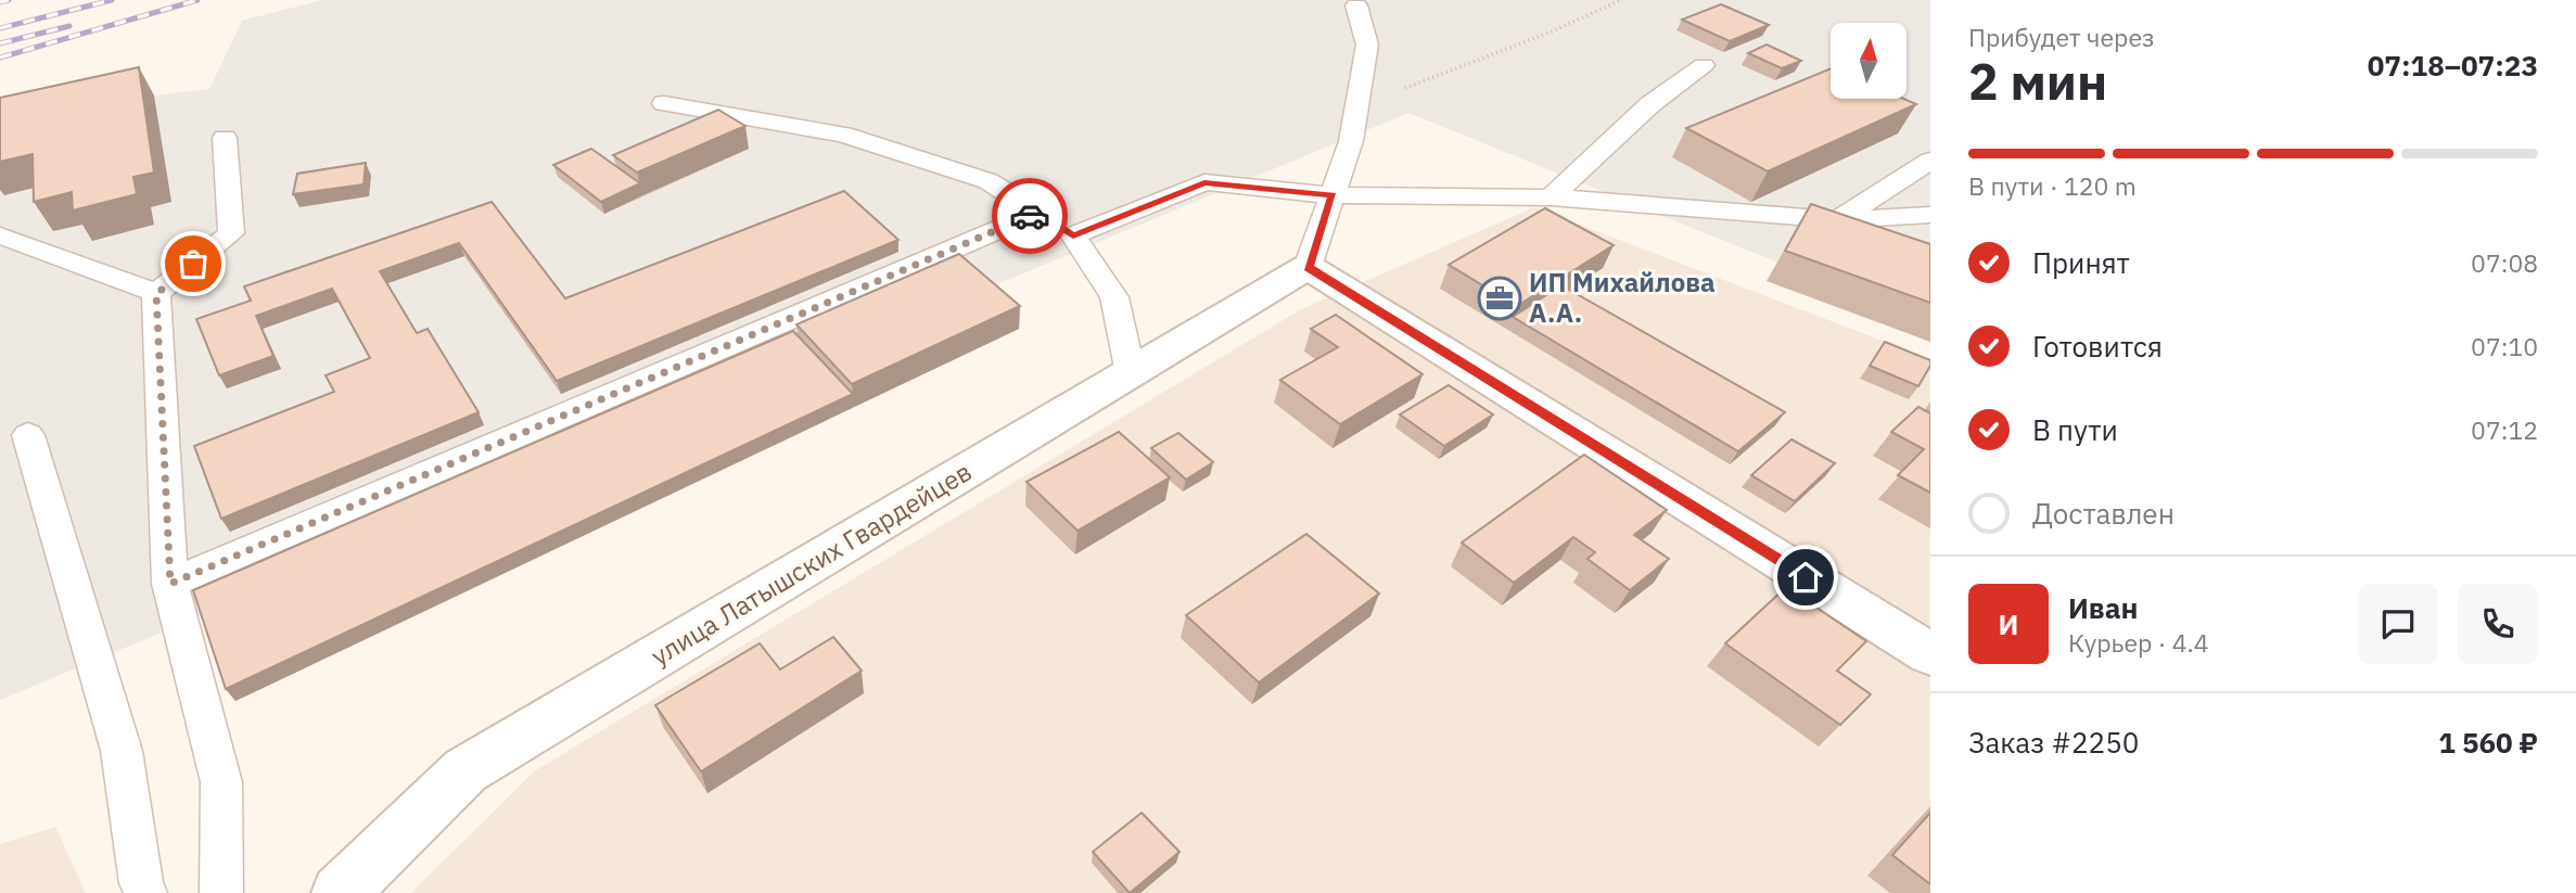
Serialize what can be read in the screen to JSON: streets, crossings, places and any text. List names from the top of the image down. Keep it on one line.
{"streets":{"street":["улица Латышских Гвардейцев"]},"places":{"office":["ИП Михайлова А.А."]},"north":"top","page":{"heading":["2 мин","Прибудет через","07:18–07:23"],"panel":["Иван","Курьер · 4.4","Заказ #2250","1 560 ₽"],"bar":"В пути · 120 m","list":[["Принят","07:08"],["Готовится","07:10"],["В пути","07:12"],"Доставлен"],"round":"И"}}
